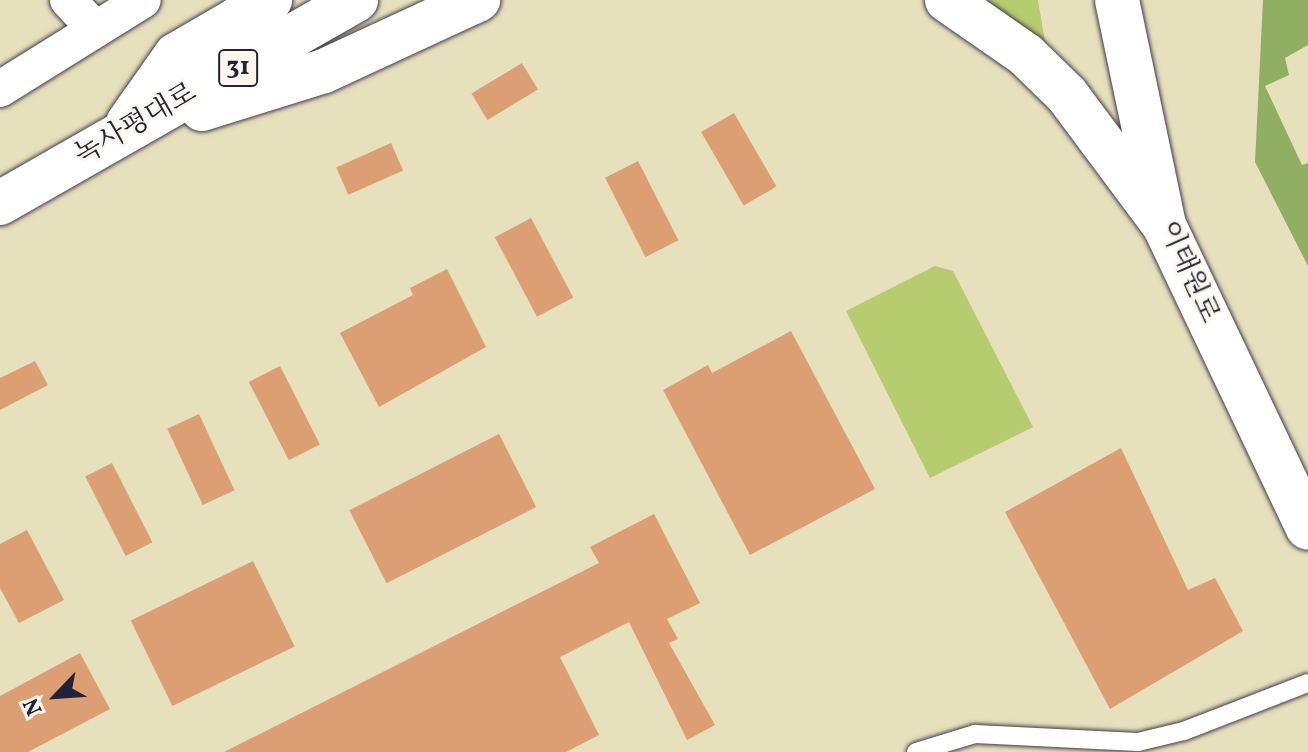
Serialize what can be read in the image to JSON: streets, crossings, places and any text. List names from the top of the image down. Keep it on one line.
{"streets":{"main road":["31","녹사평대로","이태원로"]},"north":"bottom left"}
